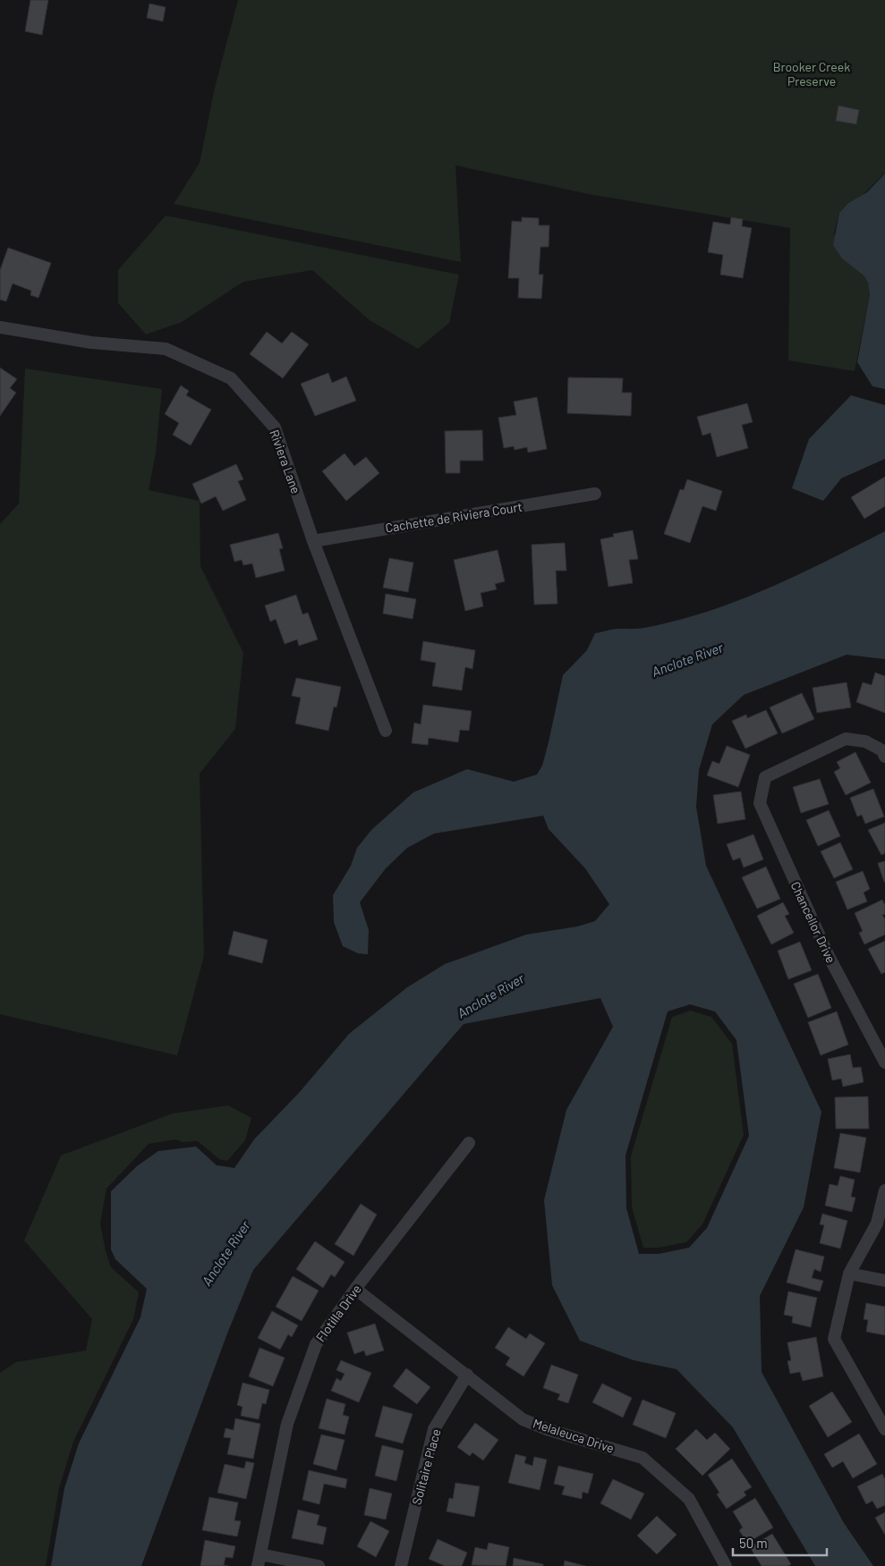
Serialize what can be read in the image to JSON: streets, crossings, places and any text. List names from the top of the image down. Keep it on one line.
{"streets":{"street":["Riviera Lane","Cachette de Riviera Court","Chancellor Drive","Flotilla Drive","Melaleuca Drive","Solitaire Place"]},"crossings":[["Riviera Lane","Cachette de Riviera Court"],["Flotilla Drive","Melaleuca Drive"],["Melaleuca Drive","Solitaire Place"]],"water":["Anclote River"],"parks":["Brooker Creek Preserve"],"scale_bar":"50 m"}
